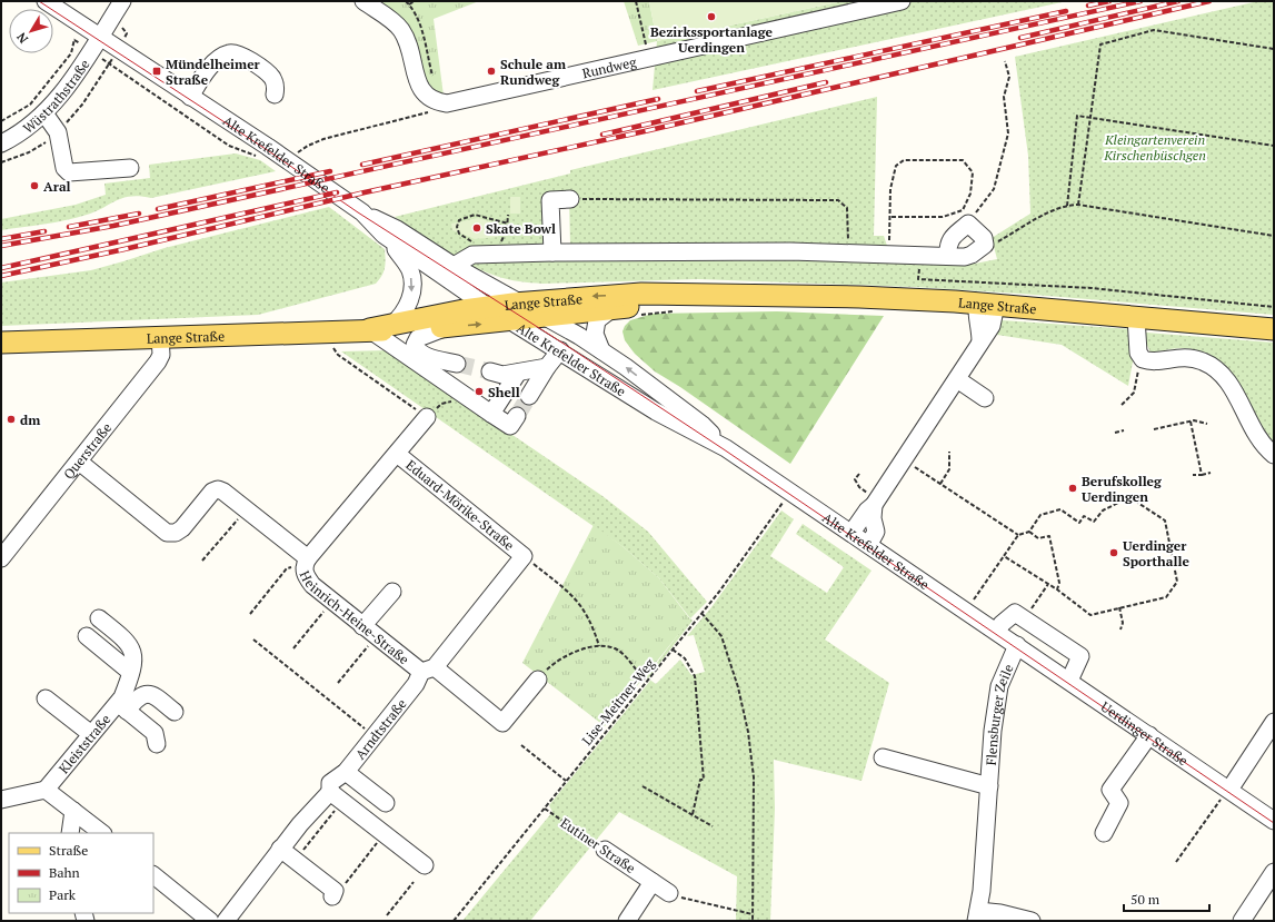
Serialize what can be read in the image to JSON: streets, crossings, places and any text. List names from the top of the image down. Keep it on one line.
{"streets":{"main road":["Lange Straße"],"street":["Rundweg","Wüstrathstraße","Alte Krefelder Straße","Querstraße","Eduard-Mörike-Straße","Heinrich-Heine-Straße","Flensburger Zeile","Arndtstraße","Uerdinger Straße","Kleiststraße","Eutiner Straße"],"path":["Lise-Meitner-Weg"]},"crossings":[["Wüstrathstraße","Alte Krefelder Straße"],["Alte Krefelder Straße","Lange Straße"],["Alte Krefelder Straße","Lise-Meitner-Weg"],["Alte Krefelder Straße","Flensburger Zeile"],["Alte Krefelder Straße","Uerdinger Straße"],["Lange Straße","Querstraße"],["Querstraße","Heinrich-Heine-Straße"],["Eduard-Mörike-Straße","Heinrich-Heine-Straße"],["Eduard-Mörike-Straße","Arndtstraße"],["Heinrich-Heine-Straße","Arndtstraße"],["Lise-Meitner-Weg","Eutiner Straße"],["Flensburger Zeile","Uerdinger Straße"]],"parks":["Kleingartenverein Kirschenbüschgen"],"places":{"other":["Bezirkssportanlage Uerdingen","Schule am Rundweg","Aral","Skate Bowl","Shell","dm","Berufskolleg Uerdingen","Uerdinger Sporthalle"],"transit":["Mündelheimer Straße"]},"legend":["Straße","Bahn","Park"],"scale_bar":"50 m","north":"bottom left"}
